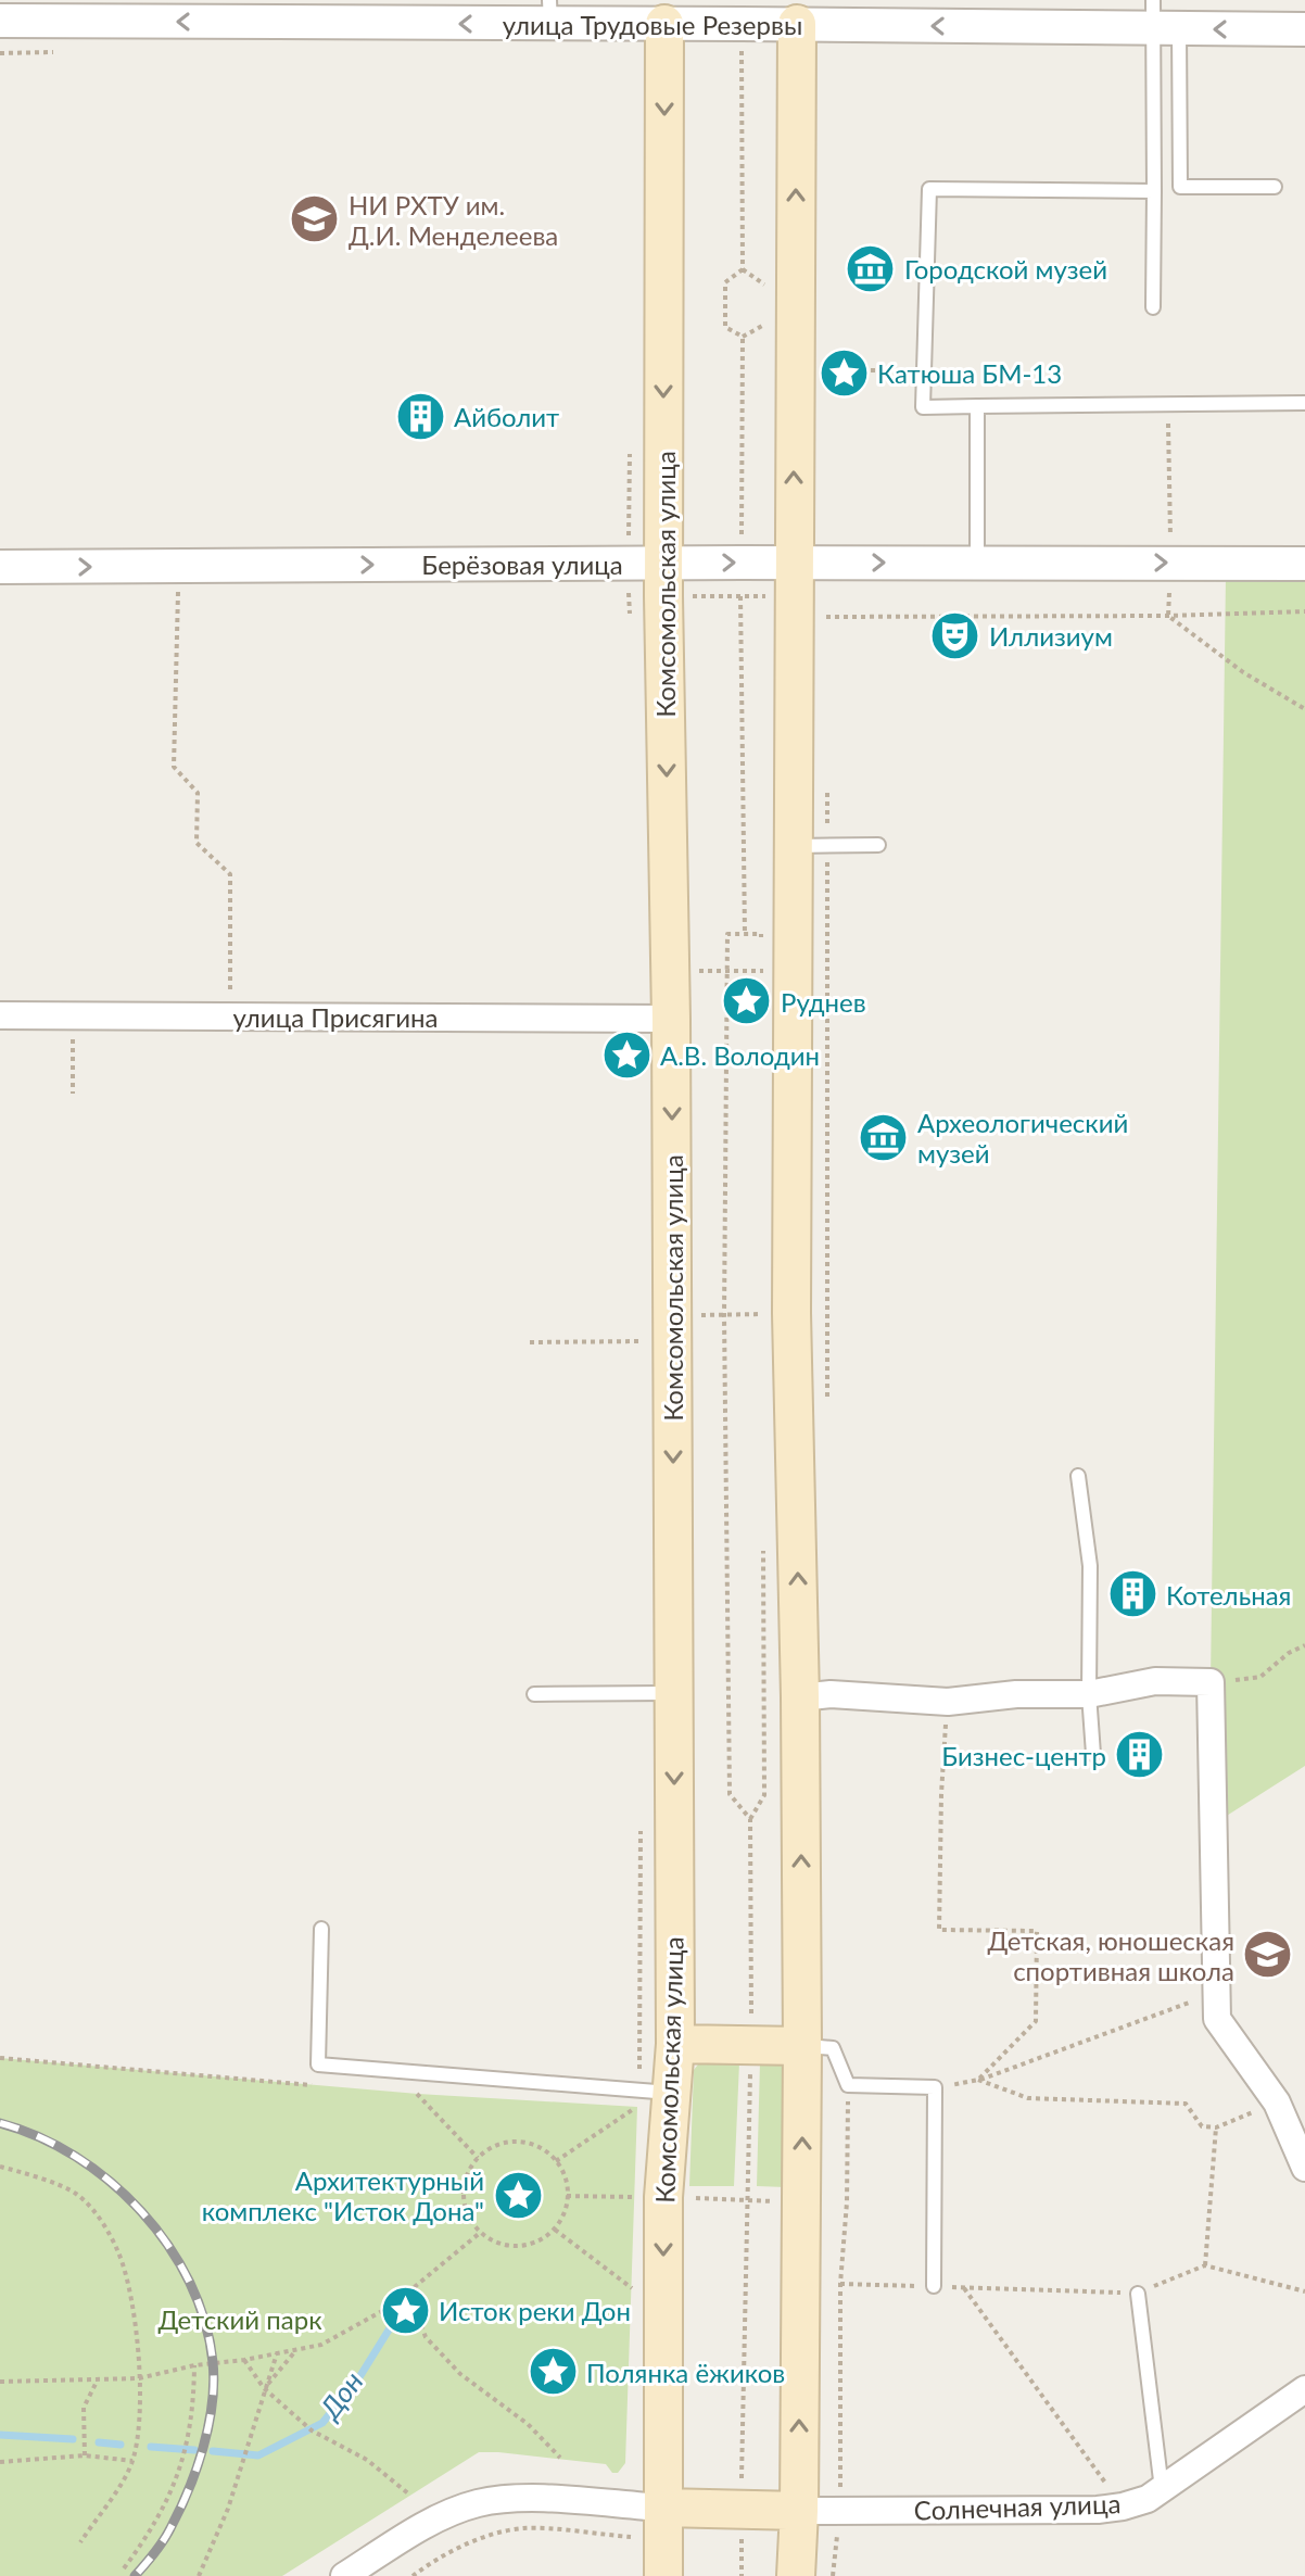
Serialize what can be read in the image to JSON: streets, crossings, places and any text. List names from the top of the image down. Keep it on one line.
{"streets":{"main road":["Комсомольская улица"],"street":["улица Трудовые Резервы","Берёзовая улица","улица Присягина","Солнечная улица"]},"crossings":[["улица Трудовые Резервы","Комсомольская улица"],["Берёзовая улица","Комсомольская улица"],["Комсомольская улица","улица Присягина"]],"one_way":["улица Трудовые Резервы","Берёзовая улица"],"water":["Дон"],"parks":["Детский парк"],"places":{"school or university":["НИ РХТУ им. Д.И. Менделеева","Детская, юношеская спортивная школа"],"museum":["Городской музей","Археологический музей"],"place":["Катюша БМ-13","Руднев","А.В. Володин","Архитектурный комплекс \"Исток Дона\"","Исток реки Дон","Полянка ёжиков"],"building":["Айболит","Котельная","Бизнес-центр"],"theatre":["Иллизиум"]}}
